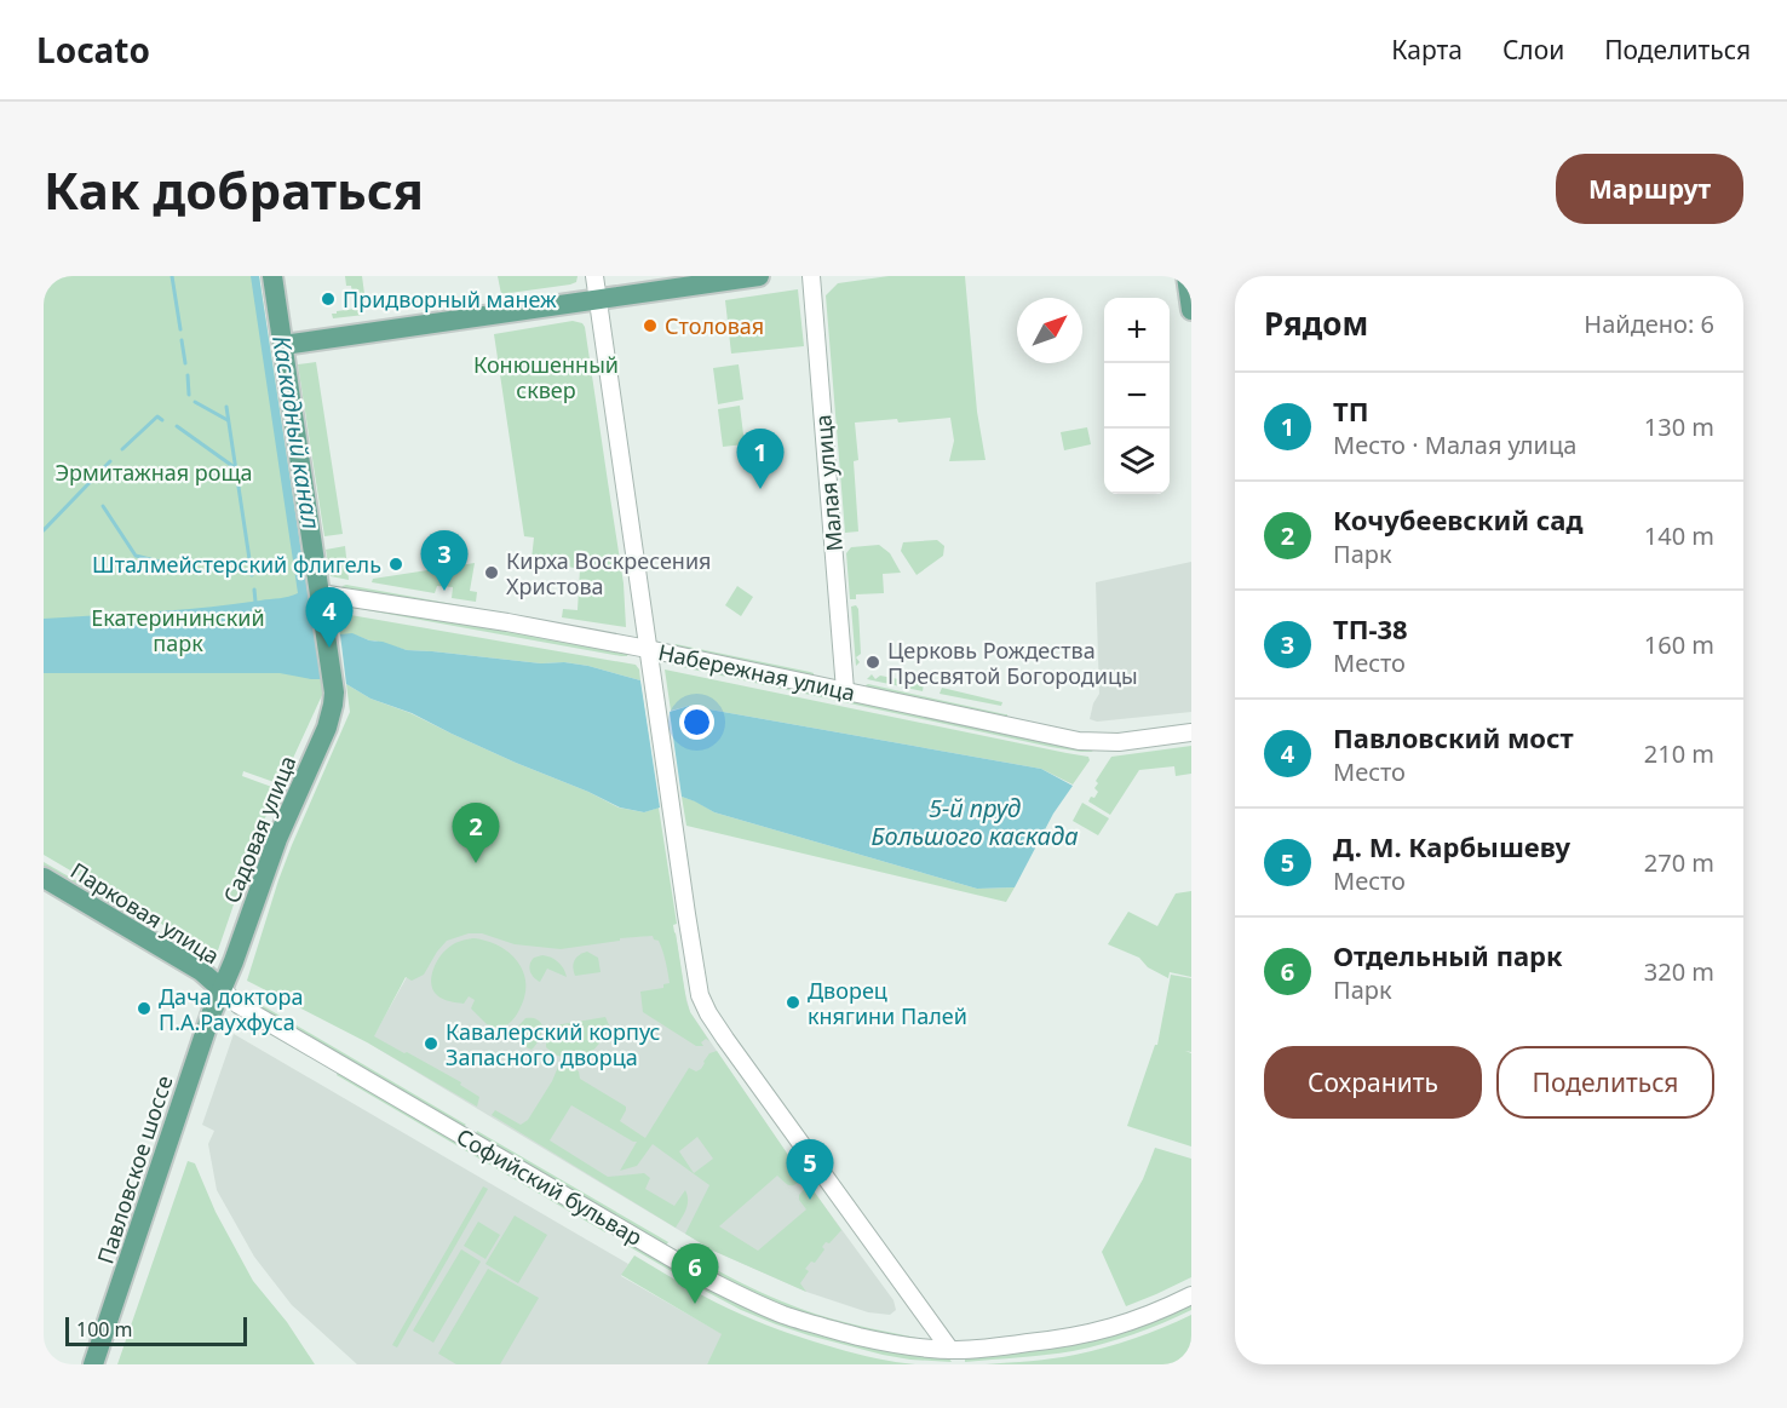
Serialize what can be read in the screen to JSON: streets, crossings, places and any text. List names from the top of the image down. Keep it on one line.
{"streets":{"main road":["Садовая улица","Парковая улица","Павловское шоссе"],"street":["Малая улица","Набережная улица","Софийский бульвар"]},"crossings":[["Малая улица","Набережная улица"],["Набережная улица","Садовая улица"],["Садовая улица","Парковая улица"],["Садовая улица","Павловское шоссе"],["Садовая улица","Софийский бульвар"],["Парковая улица","Павловское шоссе"],["Парковая улица","Софийский бульвар"],["Павловское шоссе","Софийский бульвар"]],"water":["Каскадный канал","5-й пруд Большого каскада"],"parks":["Конюшенный сквер","Эрмитажная роща","Екатерининский парк"],"places":["Придворный манеж","Столовая","Шталмейстерский флигель","Кирха Воскресения Христова","Церковь Рождества Пресвятой Богородицы","Дворец княгини Палей","Дача доктора П.А.Раухфуса","Кавалерский корпус Запасного дворца"],"scale_bar":"100 m","north":"top right","page":{"header":"Locato","nav":["Карта","Слои","Поделиться"],"buttons":["Маршрут",["Сохранить","Поделиться"]],"title":"Как добраться","heading":["Рядом","Найдено: 6"],"map_buttons":["+","−"],"list":[{"mark":"1","name":"ТП","note":"Место · Малая улица","value":"130 m"},{"mark":"2","name":"Кочубеевский сад","note":"Парк","value":"140 m"},{"mark":"3","name":"ТП-38","note":"Место","value":"160 m"},{"mark":"4","name":"Павловский мост","note":"Место","value":"210 m"},{"mark":"5","name":"Д. М. Карбышеву","note":"Место","value":"270 m"},{"mark":"6","name":"Отдельный парк","note":"Парк","value":"320 m"}],"pins":["1","3","4","2","5","6"],"scale":"100 m"}}
